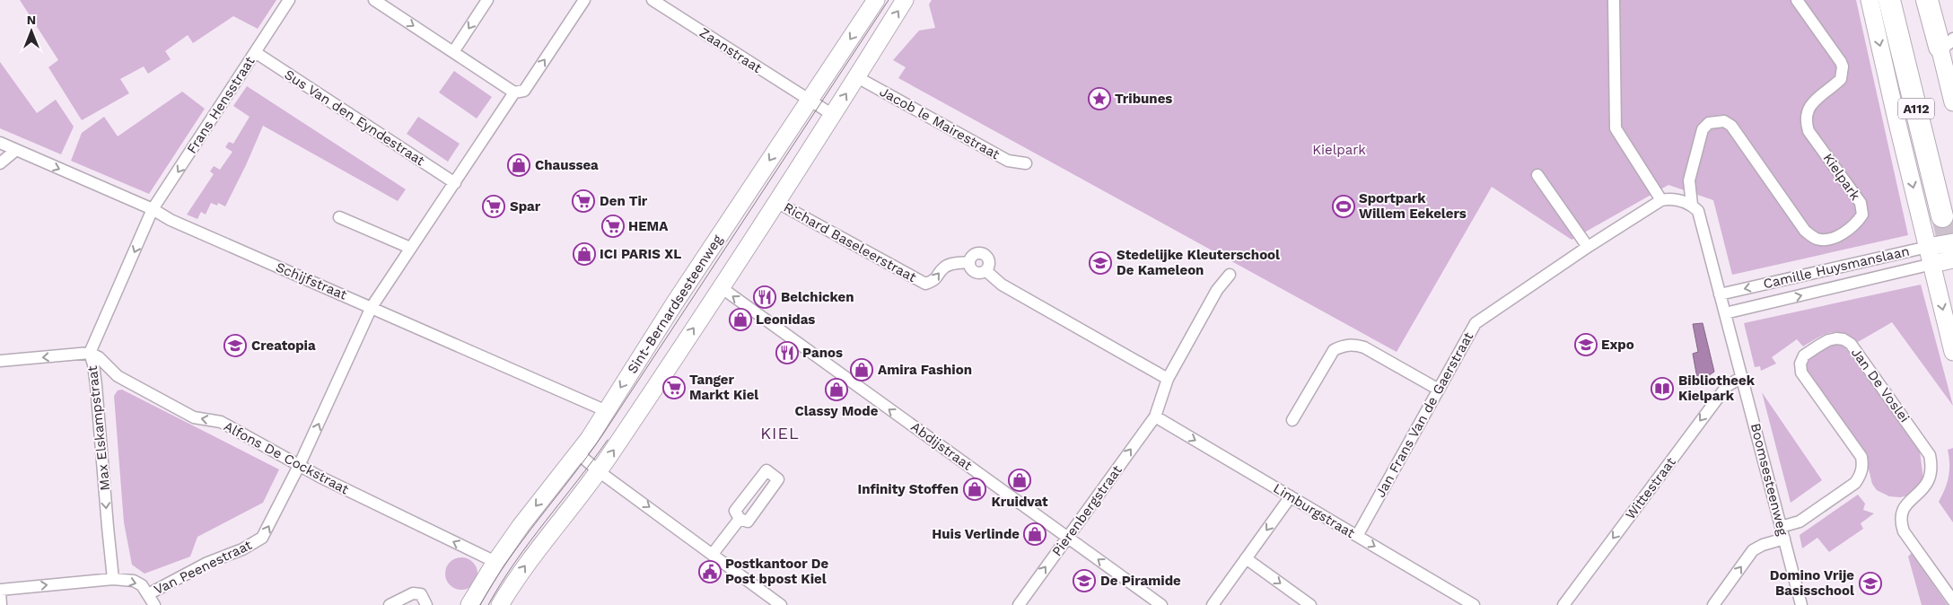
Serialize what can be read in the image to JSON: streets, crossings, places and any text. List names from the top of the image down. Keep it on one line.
{"streets":{"highway":["A112"],"street":["Zaanstraat","Frans Hensstraat","Sus Van den Eyndestraat","Jacob le Mairestraat","Kielpark","Richard Baseleerstraat","Camille Huysmanslaan","Schijfstraat","Sint-Bernardsesteenweg","Jan De Voslei","Jan Frans Van de Gaerstraat","Max Elskampstraat","Abdijstraat","Alfons De Cockstraat","Boomsesteenweg","Wittestraat","Pierenbergstraat","Limburgstraat","Van Peenestraat"]},"crossings":[["Zaanstraat","Sint-Bernardsesteenweg"],["Frans Hensstraat","Sus Van den Eyndestraat"],["Frans Hensstraat","Schijfstraat"],["Frans Hensstraat","Max Elskampstraat"],["Sus Van den Eyndestraat","Van Peenestraat"],["Kielpark","Boomsesteenweg"],["Camille Huysmanslaan","Boomsesteenweg"],["Schijfstraat","Sint-Bernardsesteenweg"],["Schijfstraat","Max Elskampstraat"],["Schijfstraat","Van Peenestraat"],["Sint-Bernardsesteenweg","Alfons De Cockstraat"],["Jan De Voslei","Boomsesteenweg"],["Jan Frans Van de Gaerstraat","Limburgstraat"],["Max Elskampstraat","Alfons De Cockstraat"],["Max Elskampstraat","Van Peenestraat"],["Abdijstraat","Pierenbergstraat"],["Alfons De Cockstraat","Van Peenestraat"],["Boomsesteenweg","Wittestraat"],["Pierenbergstraat","Limburgstraat"]],"one_way":["Frans Hensstraat","Richard Baseleerstraat","Max Elskampstraat","Abdijstraat","Alfons De Cockstraat","Wittestraat","Pierenbergstraat","Limburgstraat","Van Peenestraat"],"districts":["KIEL"],"parks":["Kielpark"],"places":{"place":["Tribunes"],"shop":["Chaussea","ICI PARIS XL","Leonidas","Amira Fashion","Classy Mode","Kruidvat","Infinity Stoffen","Huis Verlinde"],"supermarket":["Den Tir","Spar","HEMA","Tanger Markt Kiel"],"sports":["Sportpark Willem Eekelers"],"school or university":["Stedelijke Kleuterschool De Kameleon","Expo","Creatopia","De Piramide","Domino Vrije Basisschool"],"restaurant":["Belchicken","Panos"],"library":["Bibliotheek Kielpark"],"public building":["Postkantoor De Post bpost Kiel"]},"north":"top"}
